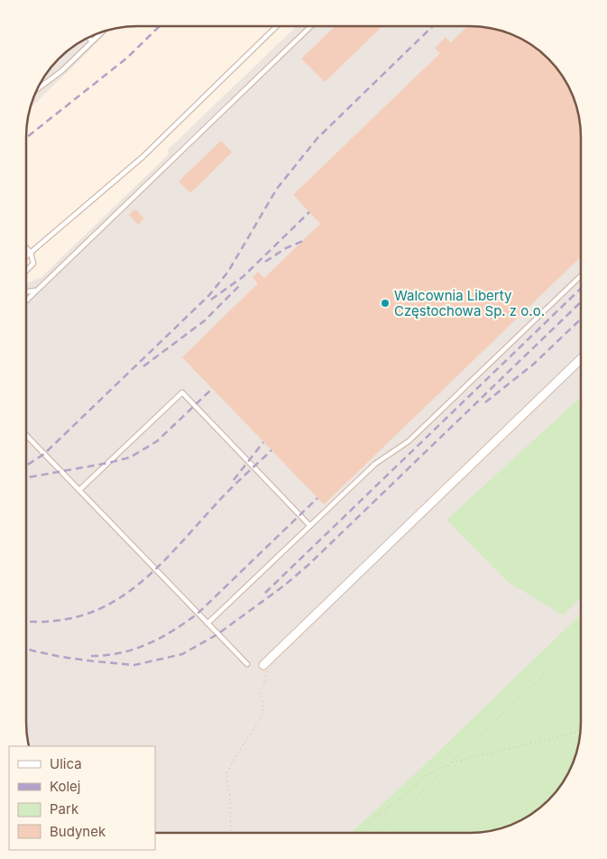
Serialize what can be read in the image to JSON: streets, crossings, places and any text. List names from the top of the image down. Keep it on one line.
{"places":["Walcownia Liberty Częstochowa Sp. z o.o."],"legend":["Ulica","Kolej","Park","Budynek"]}
